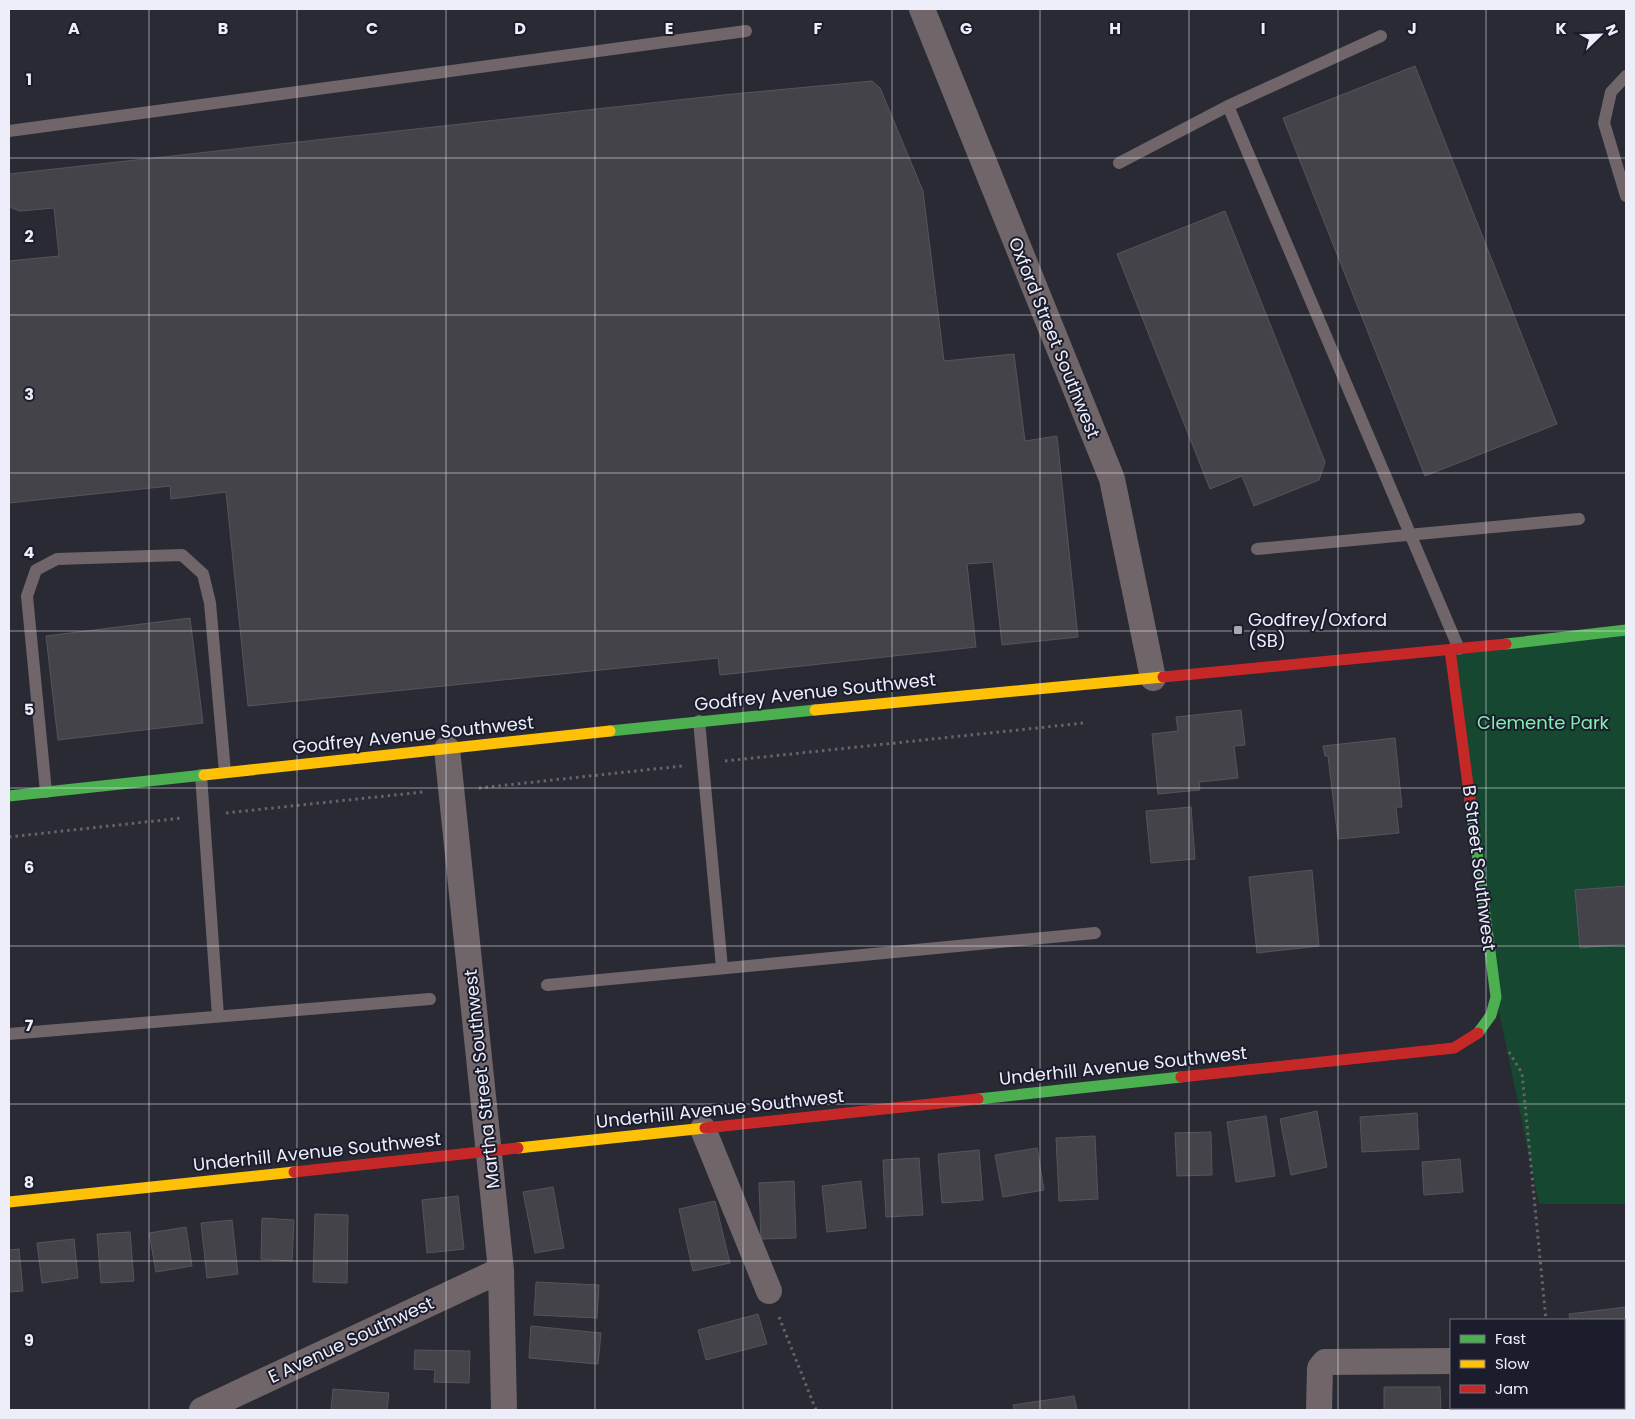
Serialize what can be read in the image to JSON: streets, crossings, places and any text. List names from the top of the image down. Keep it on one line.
{"streets":{"street":["Oxford Street Southwest","Godfrey Avenue Southwest","B Street Southwest","Underhill Avenue Southwest","Martha Street Southwest","E Avenue Southwest"]},"crossings":[["Oxford Street Southwest","Godfrey Avenue Southwest"],["Godfrey Avenue Southwest","B Street Southwest"],["Godfrey Avenue Southwest","Martha Street Southwest"],["B Street Southwest","Underhill Avenue Southwest"],["Underhill Avenue Southwest","Martha Street Southwest"],["Martha Street Southwest","E Avenue Southwest"]],"parks":["Clemente Park"],"places":{"transit":["Godfrey/Oxford (SB)"]},"legend":["Fast","Slow","Jam"],"north":"top right","grid":{"columns":["A","B","C","D","E","F","G","H","I","J","K"],"rows":["1","2","3","4","5","6","7","8","9"]}}
